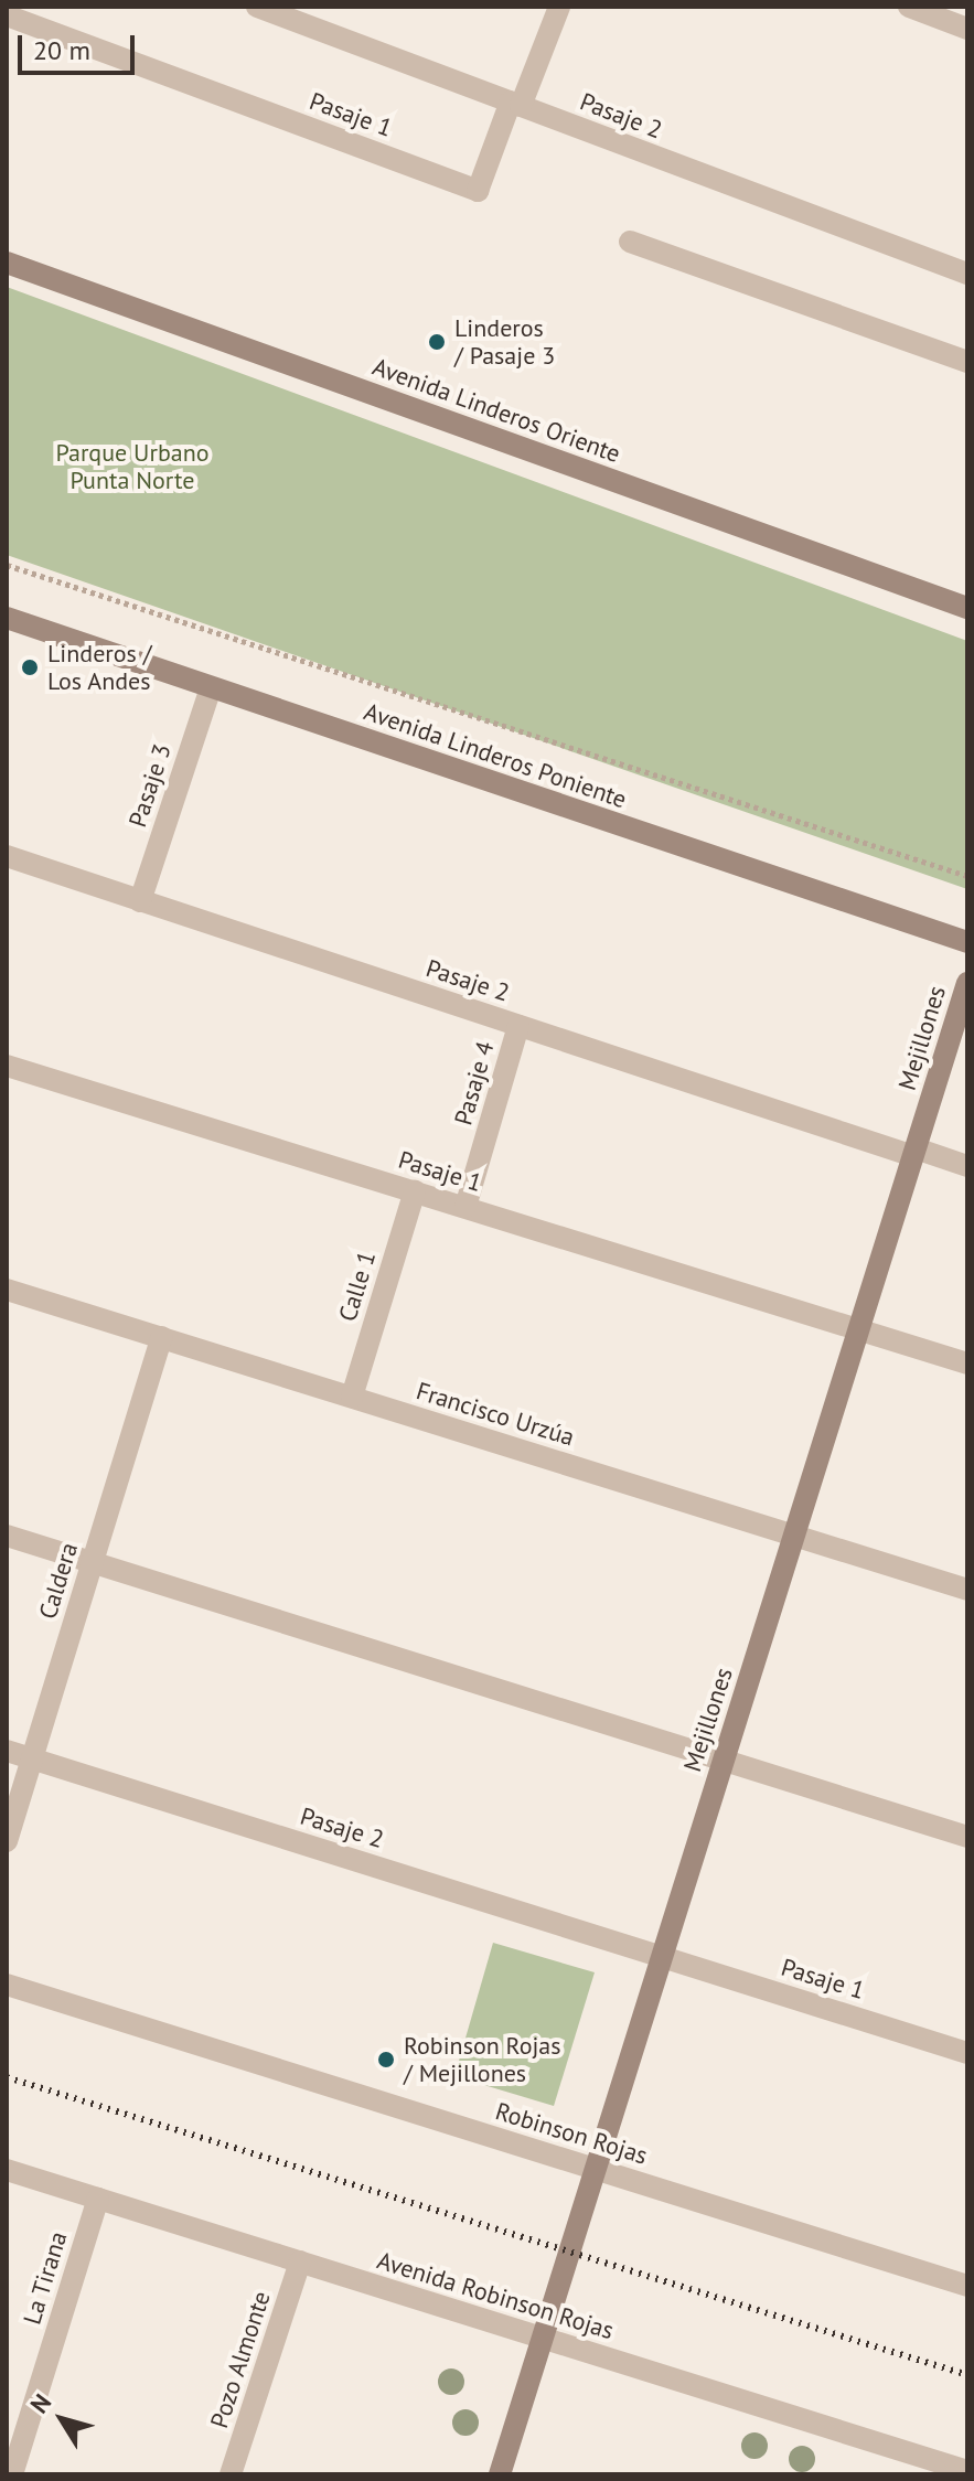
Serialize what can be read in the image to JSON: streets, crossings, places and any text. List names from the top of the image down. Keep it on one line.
{"streets":{"street":["Pasaje 1","Pasaje 2","Avenida Linderos Oriente","Avenida Linderos Poniente","Pasaje 3","Mejillones","Pasaje 4","Calle 1","Francisco Urzúa","Caldera","Robinson Rojas","La Tirana","Avenida Robinson Rojas","Pozo Almonte"]},"crossings":[["Pasaje 1","Pasaje 2"],["Pasaje 1","Mejillones"],["Pasaje 1","Pasaje 4"],["Pasaje 1","Calle 1"],["Pasaje 2","Pasaje 3"],["Pasaje 2","Mejillones"],["Pasaje 2","Pasaje 4"],["Pasaje 2","Caldera"],["Avenida Linderos Poniente","Pasaje 3"],["Mejillones","Francisco Urzúa"],["Mejillones","Robinson Rojas"],["Mejillones","Avenida Robinson Rojas"],["Calle 1","Francisco Urzúa"],["Francisco Urzúa","Caldera"],["La Tirana","Avenida Robinson Rojas"],["Avenida Robinson Rojas","Pozo Almonte"]],"parks":["Parque Urbano Punta Norte"],"places":["Linderos / Pasaje 3","Linderos / Los Andes","Robinson Rojas / Mejillones"],"scale_bar":"20 m","north":"top left"}
